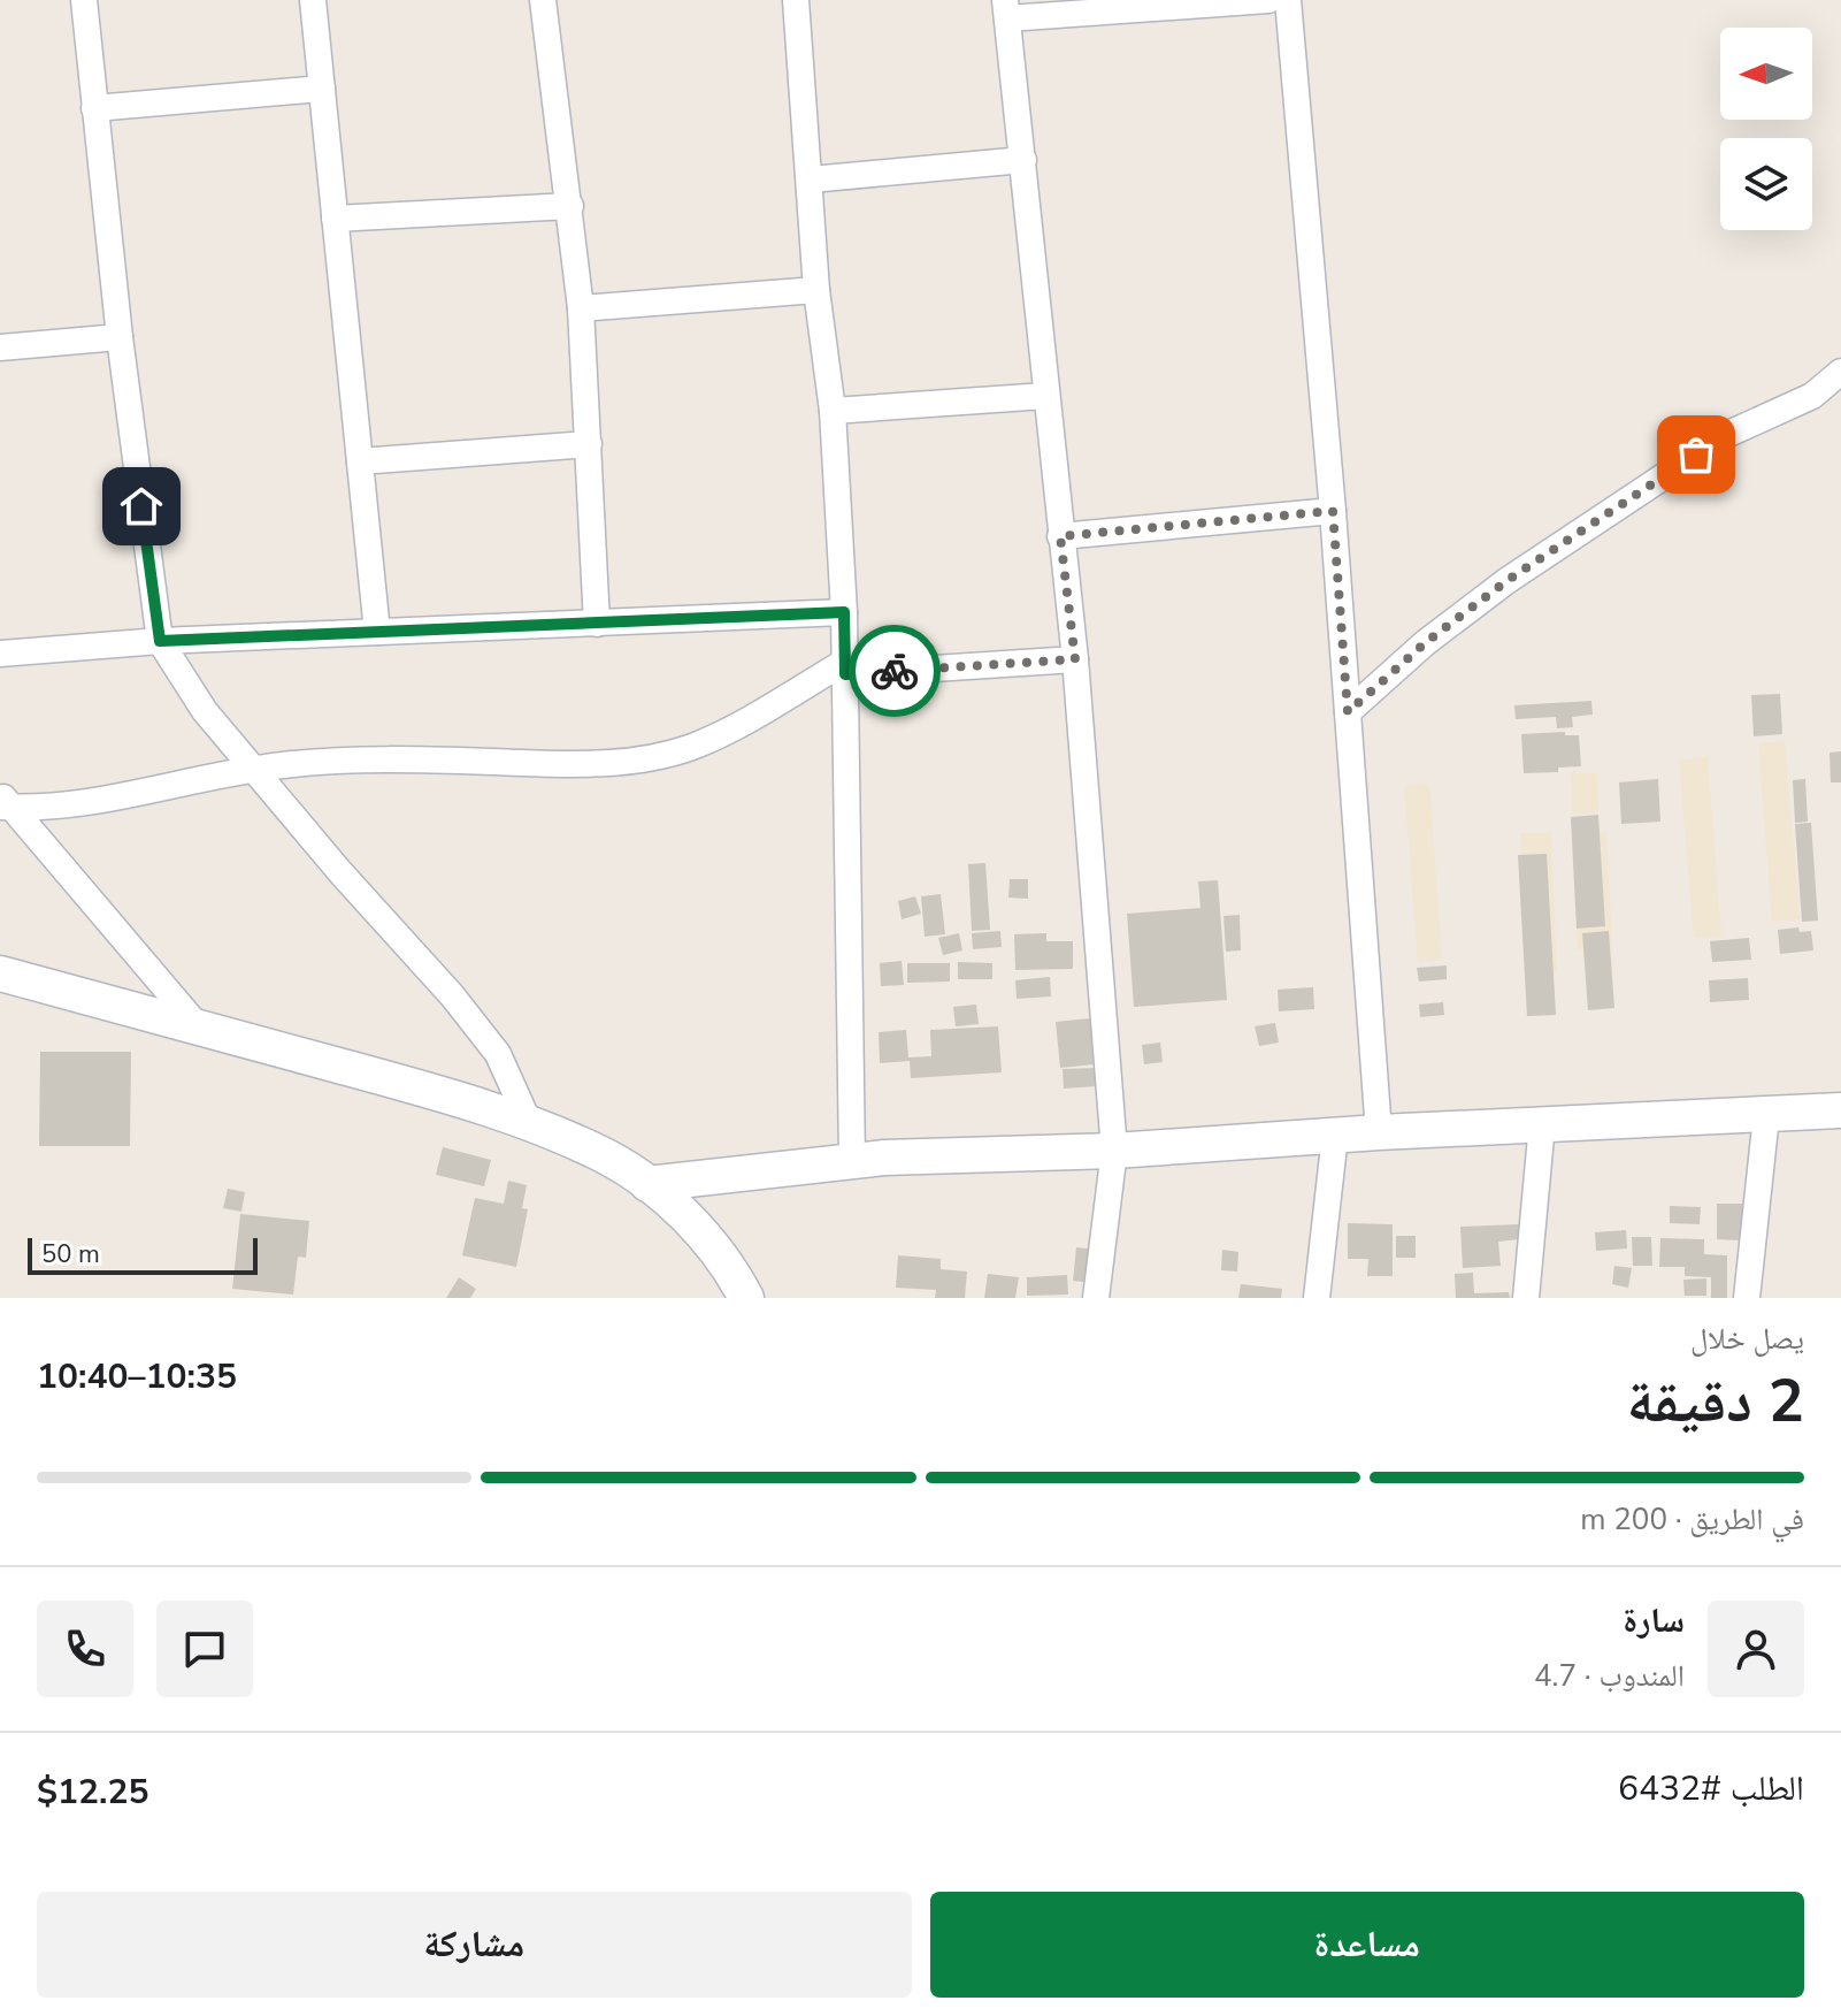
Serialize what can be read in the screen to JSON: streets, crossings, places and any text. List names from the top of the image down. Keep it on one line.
{"scale_bar":"50 m","north":"left","page":{"scale":"50 m","heading":["2 دقيقة","يصل خلال","10:35–10:40"],"panel":["سارة","المندوب · 4.7","الطلب #6432","$12.25"],"bar":"في الطريق · 200 m","buttons":["مساعدة","مشاركة"]}}
